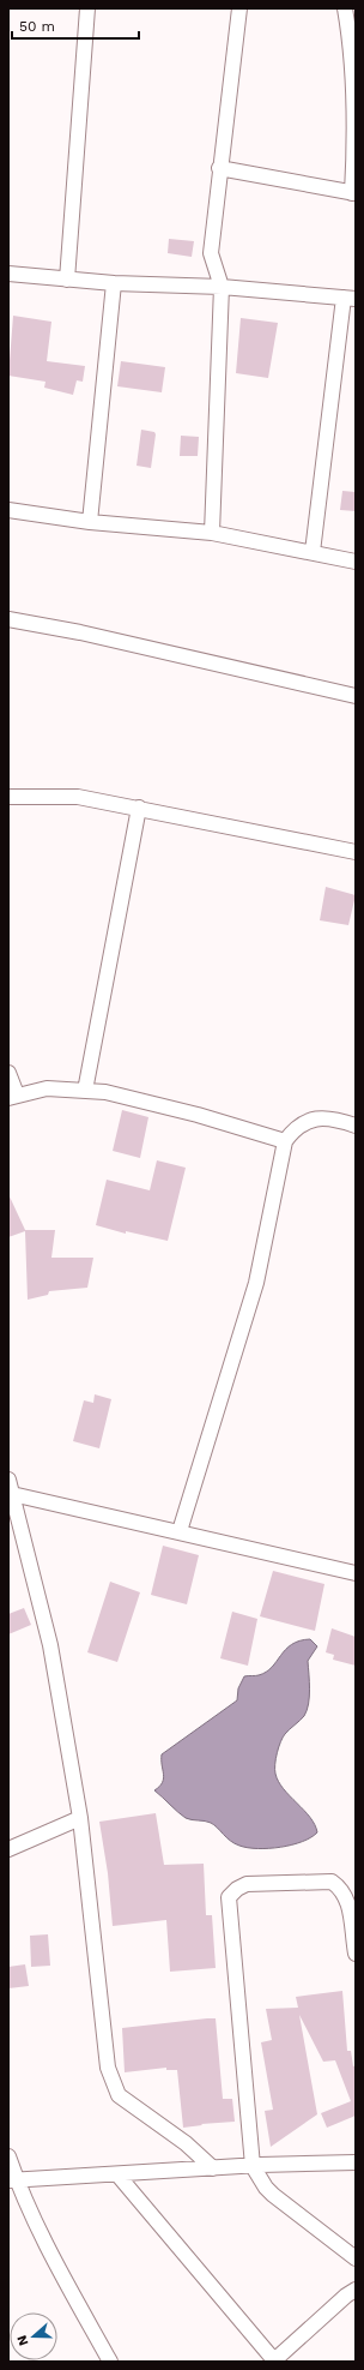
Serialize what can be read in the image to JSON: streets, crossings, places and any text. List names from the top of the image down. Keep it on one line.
{"scale_bar":"50 m","north":"left"}
